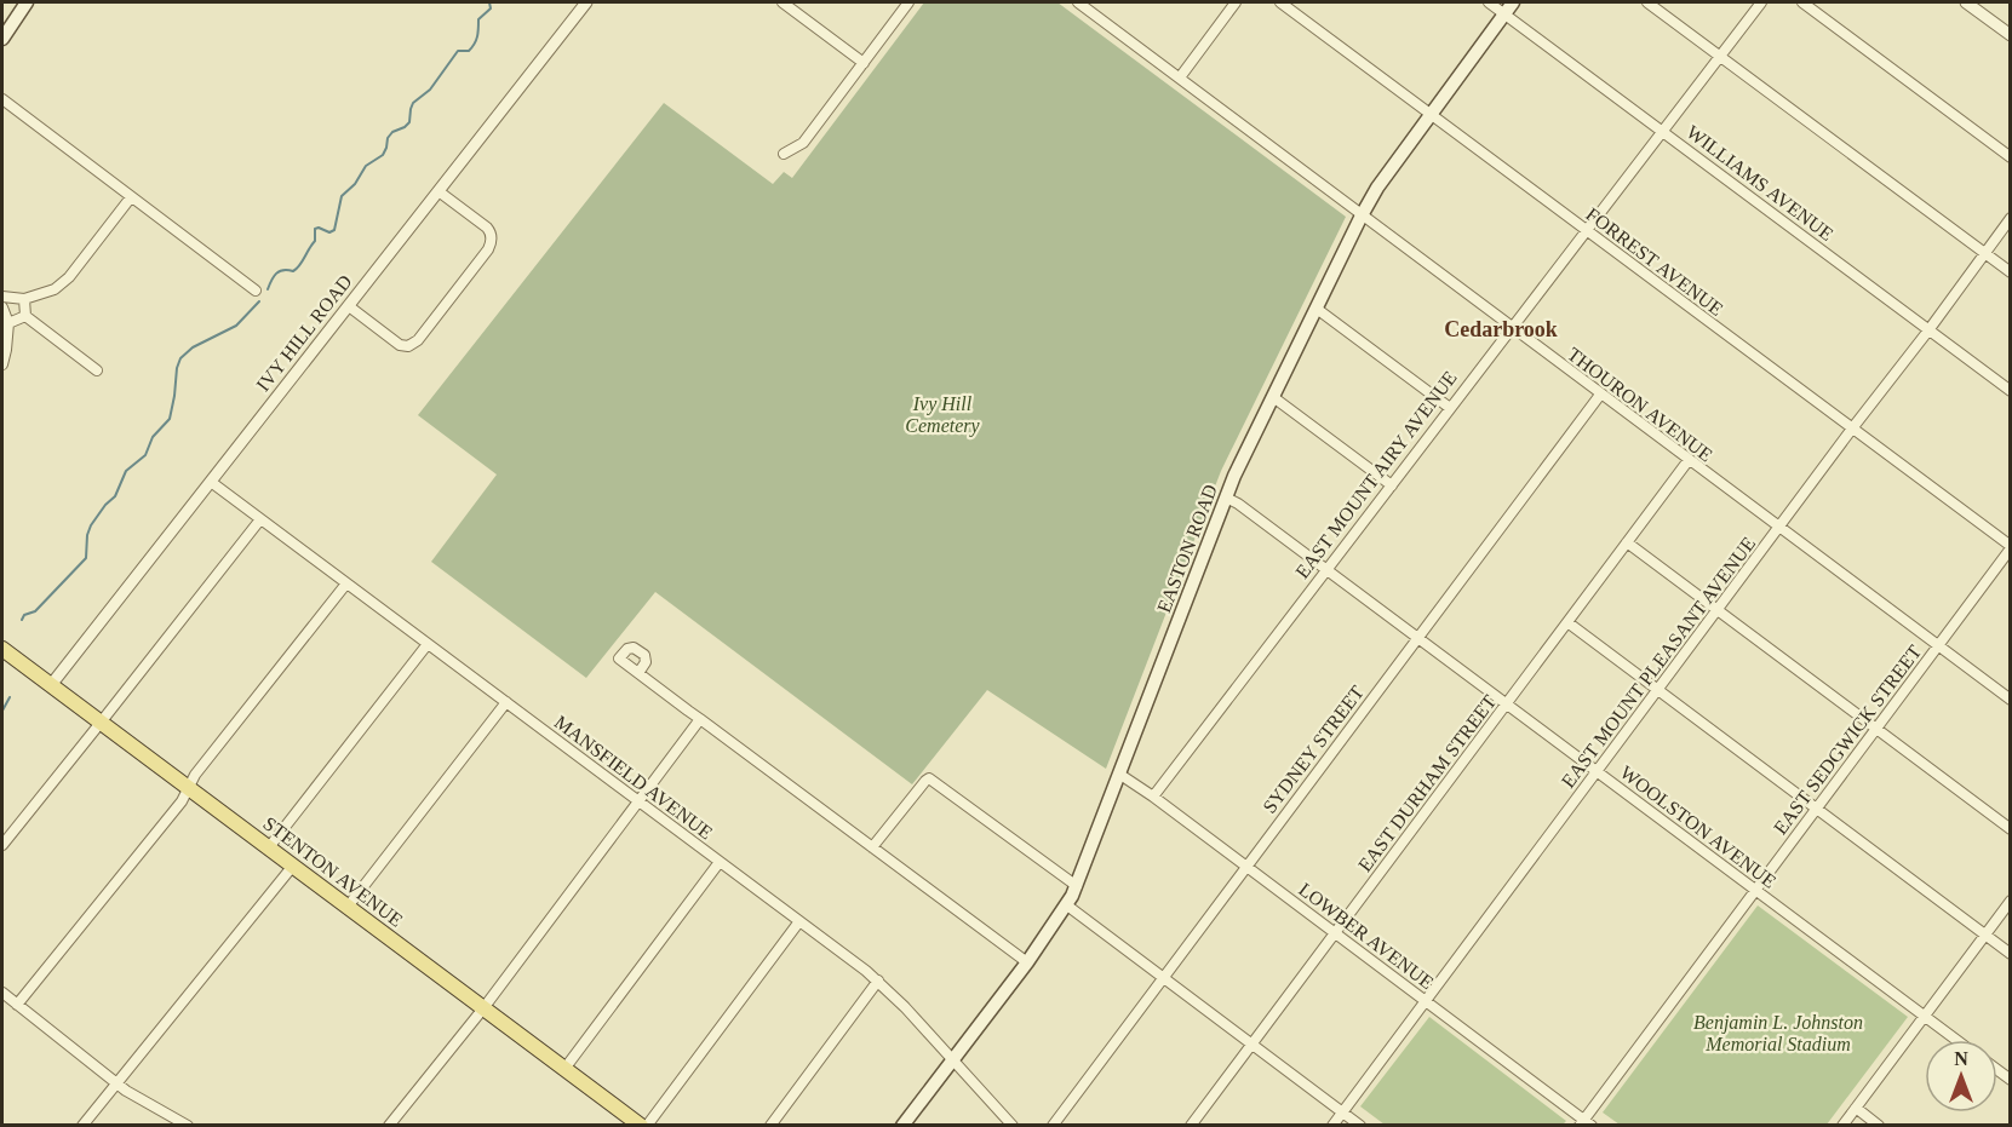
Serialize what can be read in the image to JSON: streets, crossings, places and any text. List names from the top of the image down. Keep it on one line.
{"streets":{"main road":["EASTON ROAD","STENTON AVENUE"],"street":["WILLIAMS AVENUE","FORREST AVENUE","IVY HILL ROAD","THOURON AVENUE","EAST MOUNT AIRY AVENUE","EAST MOUNT PLEASANT AVENUE","EAST SEDGWICK STREET","SYDNEY STREET","MANSFIELD AVENUE","EAST DURHAM STREET","WOOLSTON AVENUE","LOWBER AVENUE"]},"crossings":[["WILLIAMS AVENUE","EAST MOUNT AIRY AVENUE"],["WILLIAMS AVENUE","EASTON ROAD"],["WILLIAMS AVENUE","EAST MOUNT PLEASANT AVENUE"],["FORREST AVENUE","EAST MOUNT AIRY AVENUE"],["FORREST AVENUE","EASTON ROAD"],["FORREST AVENUE","EAST MOUNT PLEASANT AVENUE"],["FORREST AVENUE","EAST SEDGWICK STREET"],["IVY HILL ROAD","MANSFIELD AVENUE"],["IVY HILL ROAD","STENTON AVENUE"],["THOURON AVENUE","EAST MOUNT AIRY AVENUE"],["THOURON AVENUE","EASTON ROAD"],["THOURON AVENUE","EAST MOUNT PLEASANT AVENUE"],["THOURON AVENUE","EAST SEDGWICK STREET"],["THOURON AVENUE","SYDNEY STREET"],["THOURON AVENUE","EAST DURHAM STREET"],["EAST MOUNT AIRY AVENUE","WOOLSTON AVENUE"],["EAST MOUNT AIRY AVENUE","LOWBER AVENUE"],["EASTON ROAD","WOOLSTON AVENUE"],["EASTON ROAD","LOWBER AVENUE"],["EAST MOUNT PLEASANT AVENUE","WOOLSTON AVENUE"],["EAST MOUNT PLEASANT AVENUE","LOWBER AVENUE"],["EAST SEDGWICK STREET","WOOLSTON AVENUE"],["EAST SEDGWICK STREET","LOWBER AVENUE"],["SYDNEY STREET","WOOLSTON AVENUE"],["SYDNEY STREET","LOWBER AVENUE"],["EAST DURHAM STREET","WOOLSTON AVENUE"],["EAST DURHAM STREET","LOWBER AVENUE"]],"districts":["Cedarbrook"],"parks":["Ivy Hill Cemetery","Benjamin L. Johnston Memorial Stadium"],"north":"top"}
